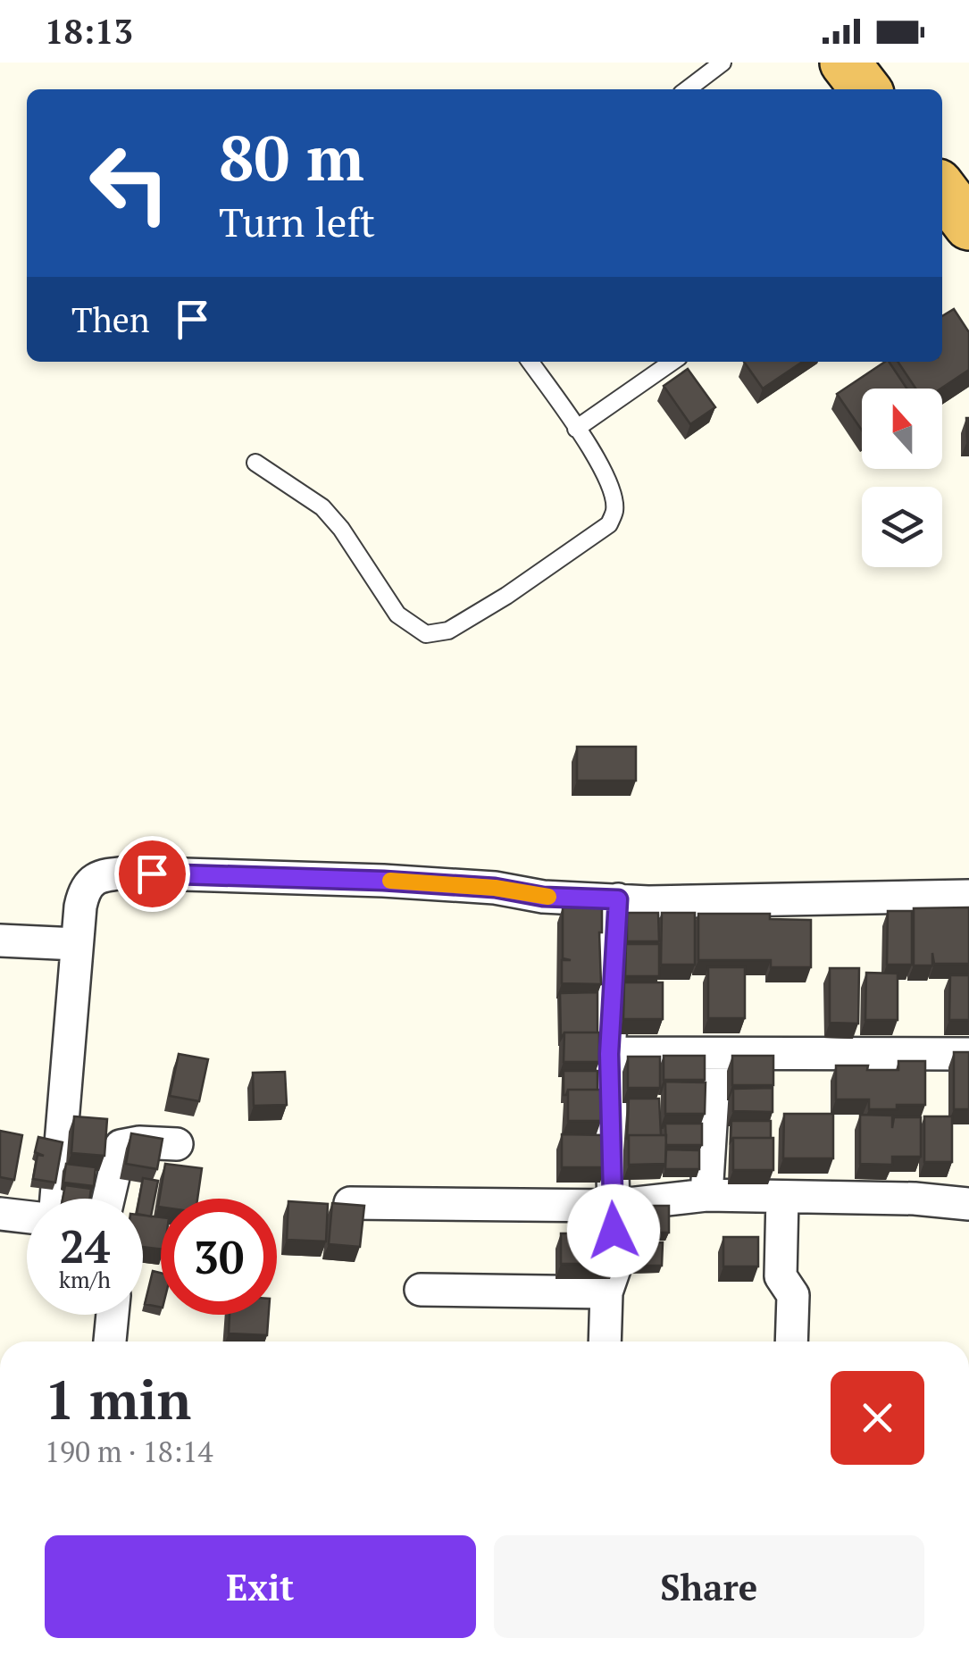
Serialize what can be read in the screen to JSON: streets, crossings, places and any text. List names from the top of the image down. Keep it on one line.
{"north":"top","page":{"status":"18:13","turn":["80 m","Turn left"],"then":"Then","speed":"24 km/h","limit":"30","heading":["1 min","190 m · 18:14"],"buttons":["Exit","Share"]}}
